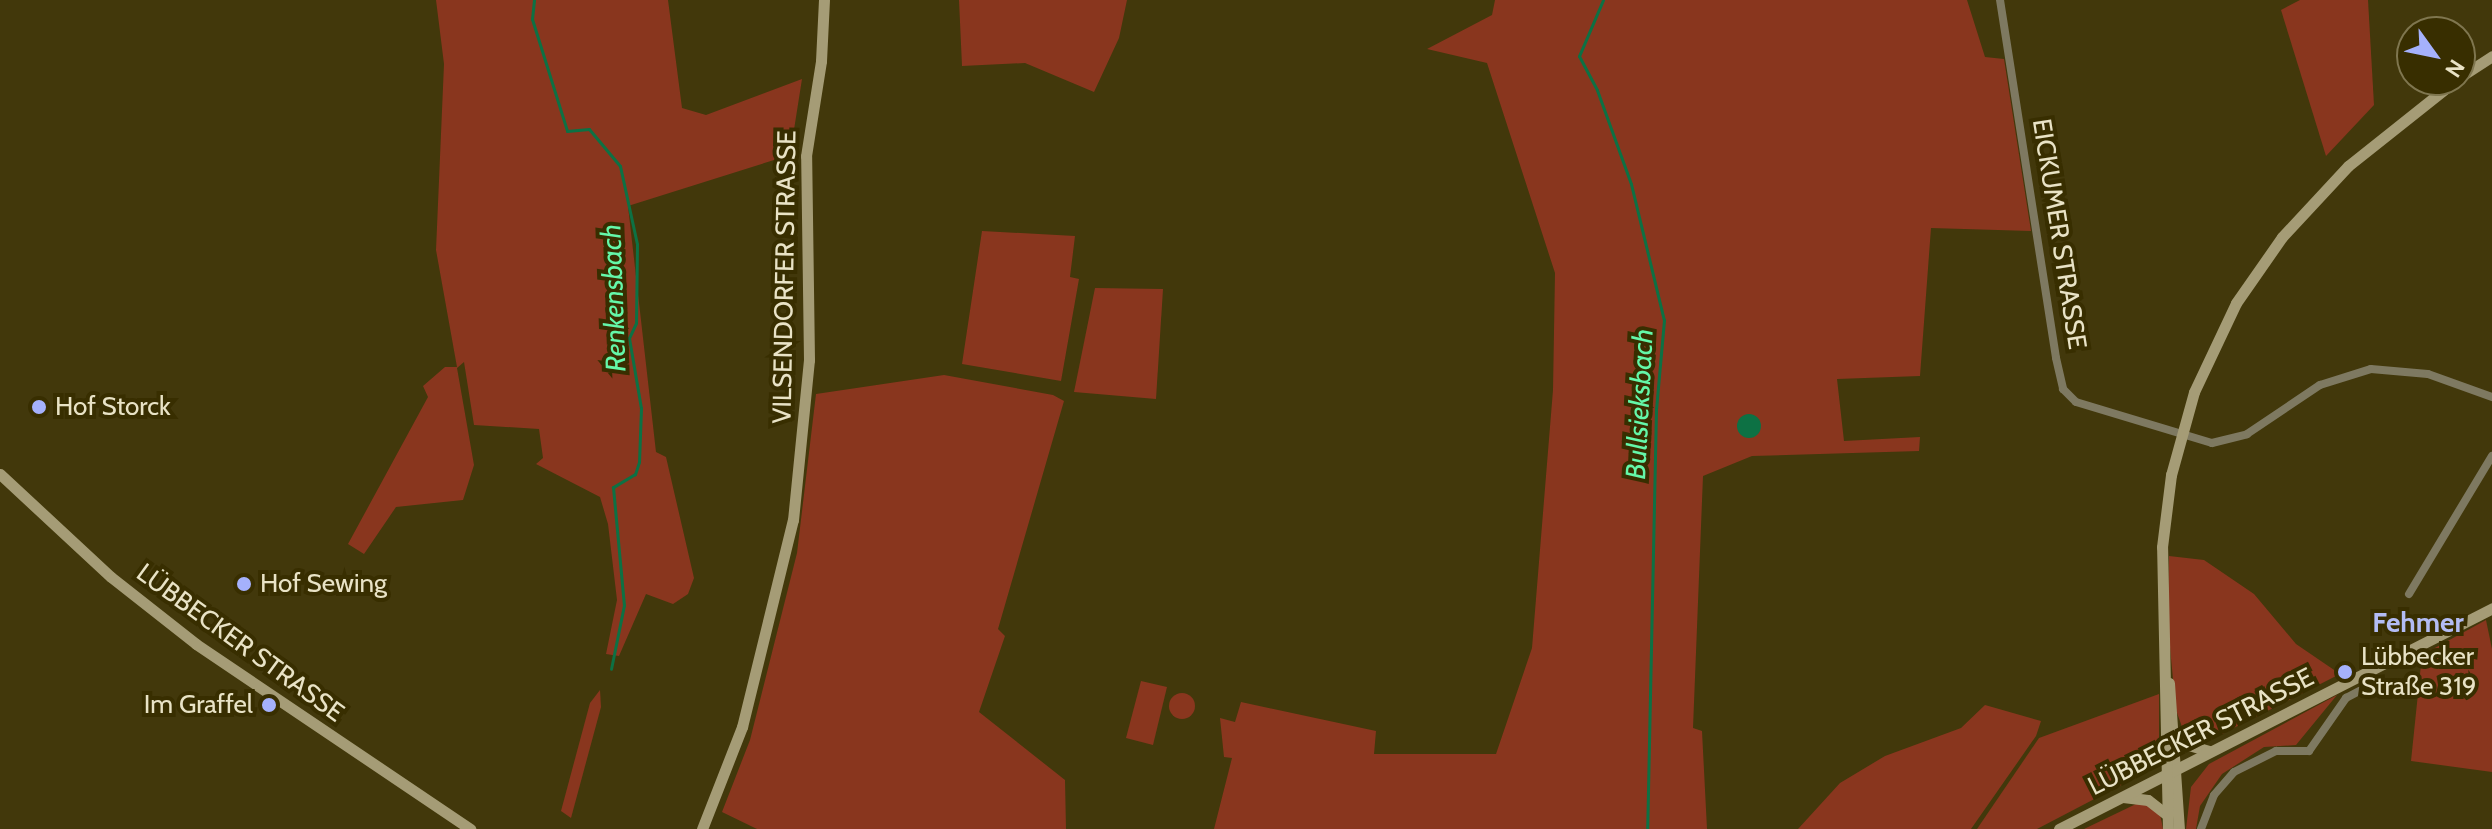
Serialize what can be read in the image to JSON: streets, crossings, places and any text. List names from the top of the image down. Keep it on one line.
{"streets":{"main road":["VILSENDORFER STRASSE","LÜBBECKER STRASSE"],"street":["EICKUMER STRASSE"]},"districts":["Fehmer"],"water":["Renkensbach","Bullsieksbach"],"places":["Hof Storck","Hof Sewing","Lübbecker Straße 319","Im Graffel"],"north":"bottom right"}
